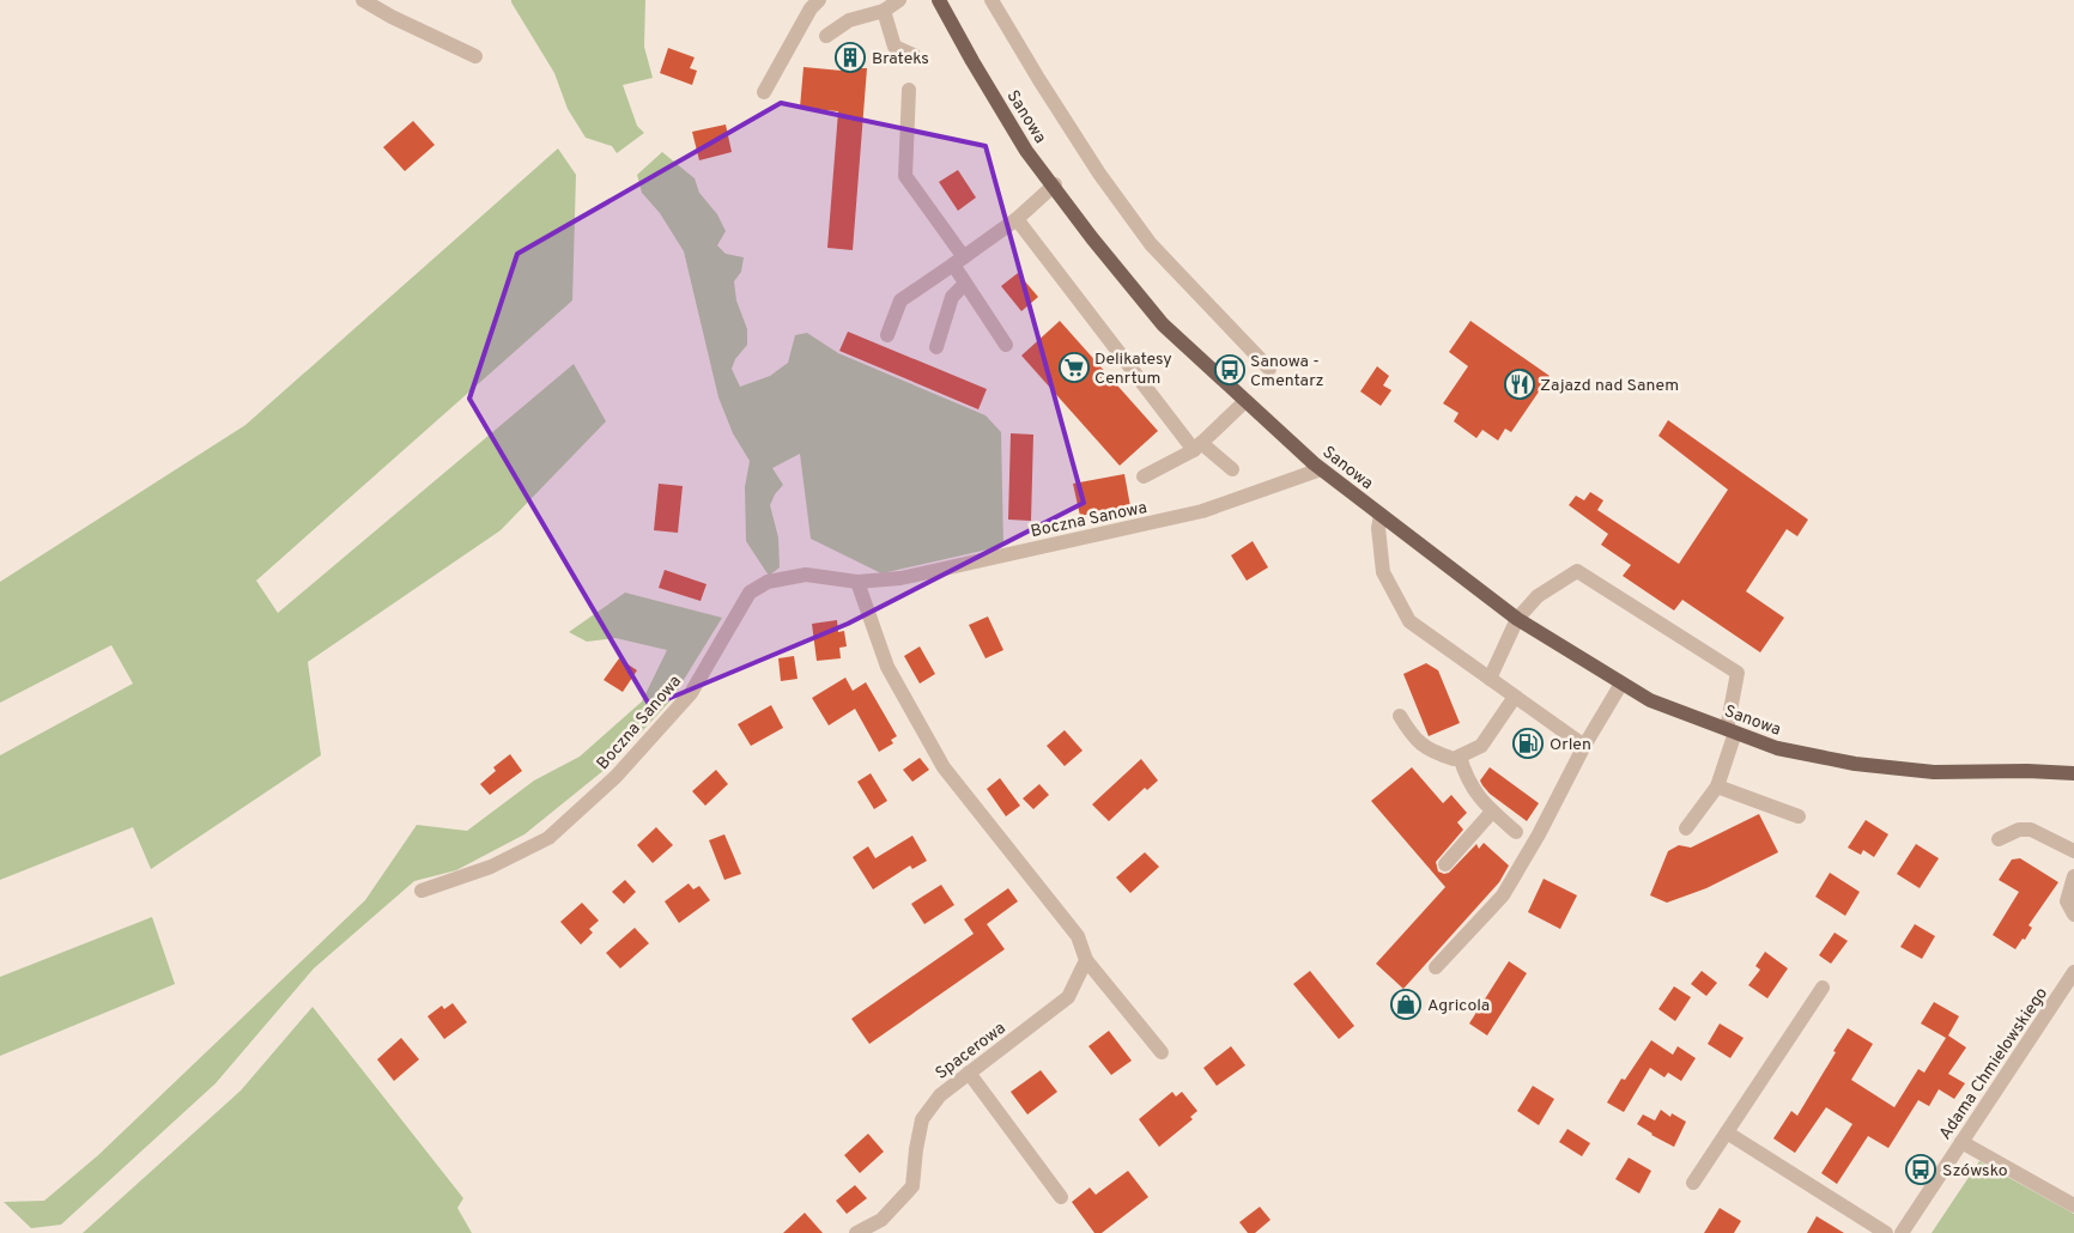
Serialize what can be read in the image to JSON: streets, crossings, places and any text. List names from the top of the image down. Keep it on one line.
{"streets":{"main road":["Sanowa"],"street":["Boczna Sanowa","Spacerowa","Adama Chmielowskiego"]},"crossings":[["Sanowa","Boczna Sanowa"]],"places":{"building":["Brateks"],"supermarket":["Delikatesy Cenrtum"],"bus stop":["Sanowa - Cmentarz","Szówsko"],"restaurant":["Zajazd nad Sanem"],"fuel station":["Orlen"],"shop":["Agricola"]}}
